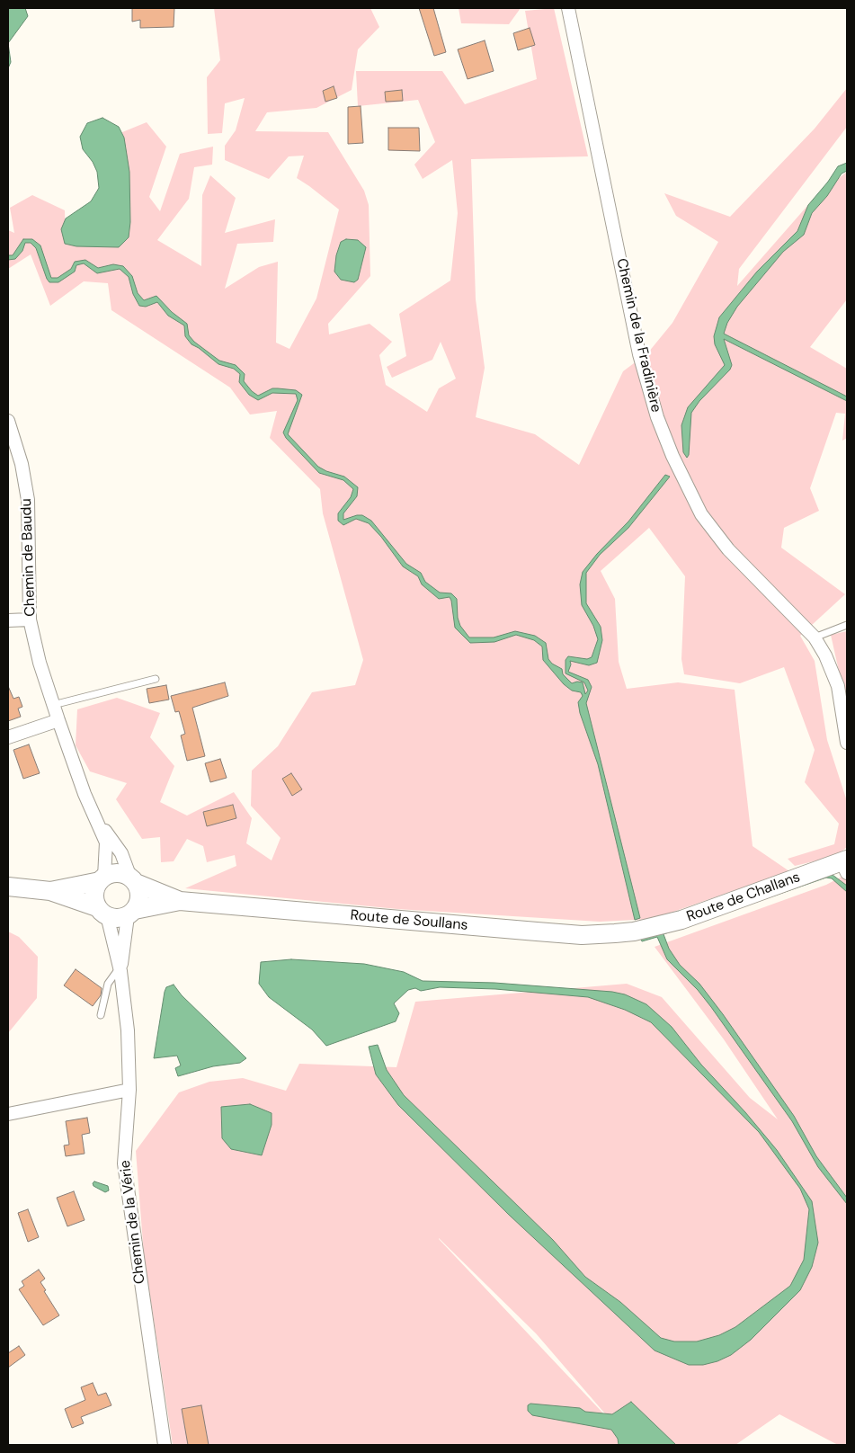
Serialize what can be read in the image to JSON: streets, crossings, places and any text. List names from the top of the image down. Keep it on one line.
{"streets":{"main road":["Route de Challans","Route de Soullans"],"street":["Chemin de la Fradinière","Chemin de Baudu","Chemin de la Vérie"]},"crossings":[["Chemin de Baudu","Route de Soullans"],["Chemin de Baudu","Chemin de la Vérie"],["Route de Challans","Route de Soullans"],["Route de Soullans","Chemin de la Vérie"]]}
